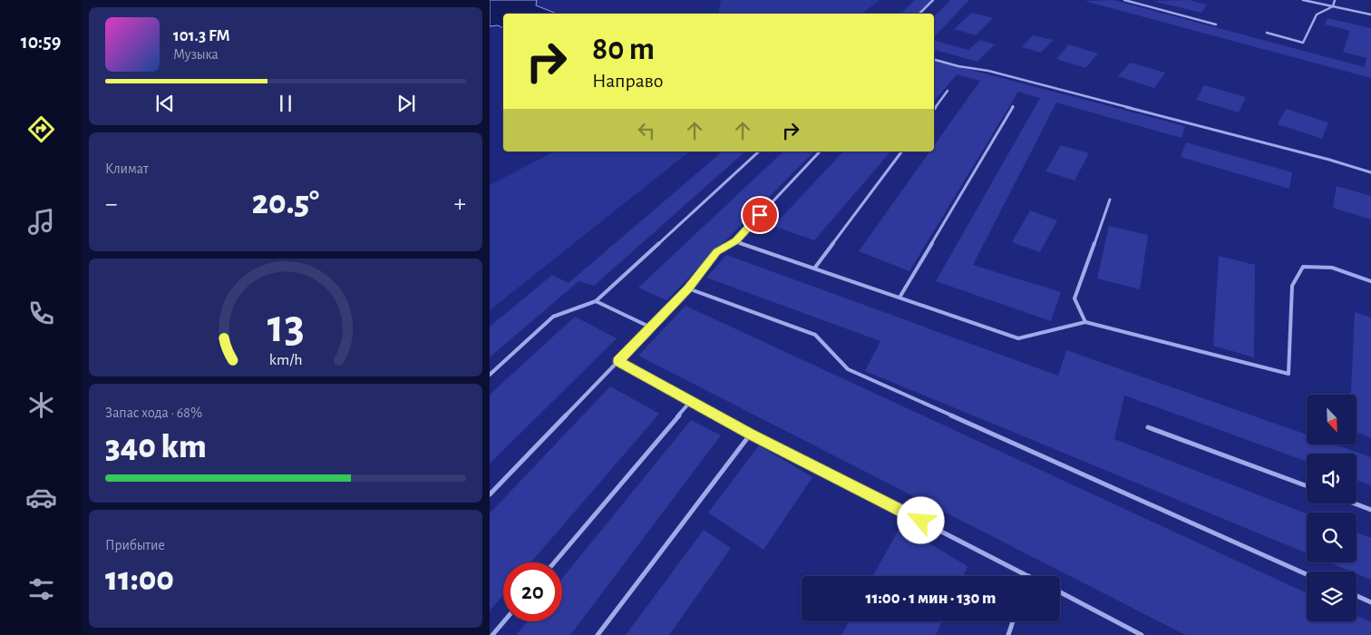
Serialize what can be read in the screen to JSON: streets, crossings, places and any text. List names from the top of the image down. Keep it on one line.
{"north":"bottom right","page":{"tabs":"10:59","turn":["80 m","Направо"],"song":["101.3 FM","Музыка"],"tile":["Климат",["Запас хода · 68%","340 km"],["Прибытие","11:00"]],"heat":["−","20.5°","+"],"limit":"20","trip":"11:00 · 1 мин · 130 m","gauge":["13","km/h"]}}
